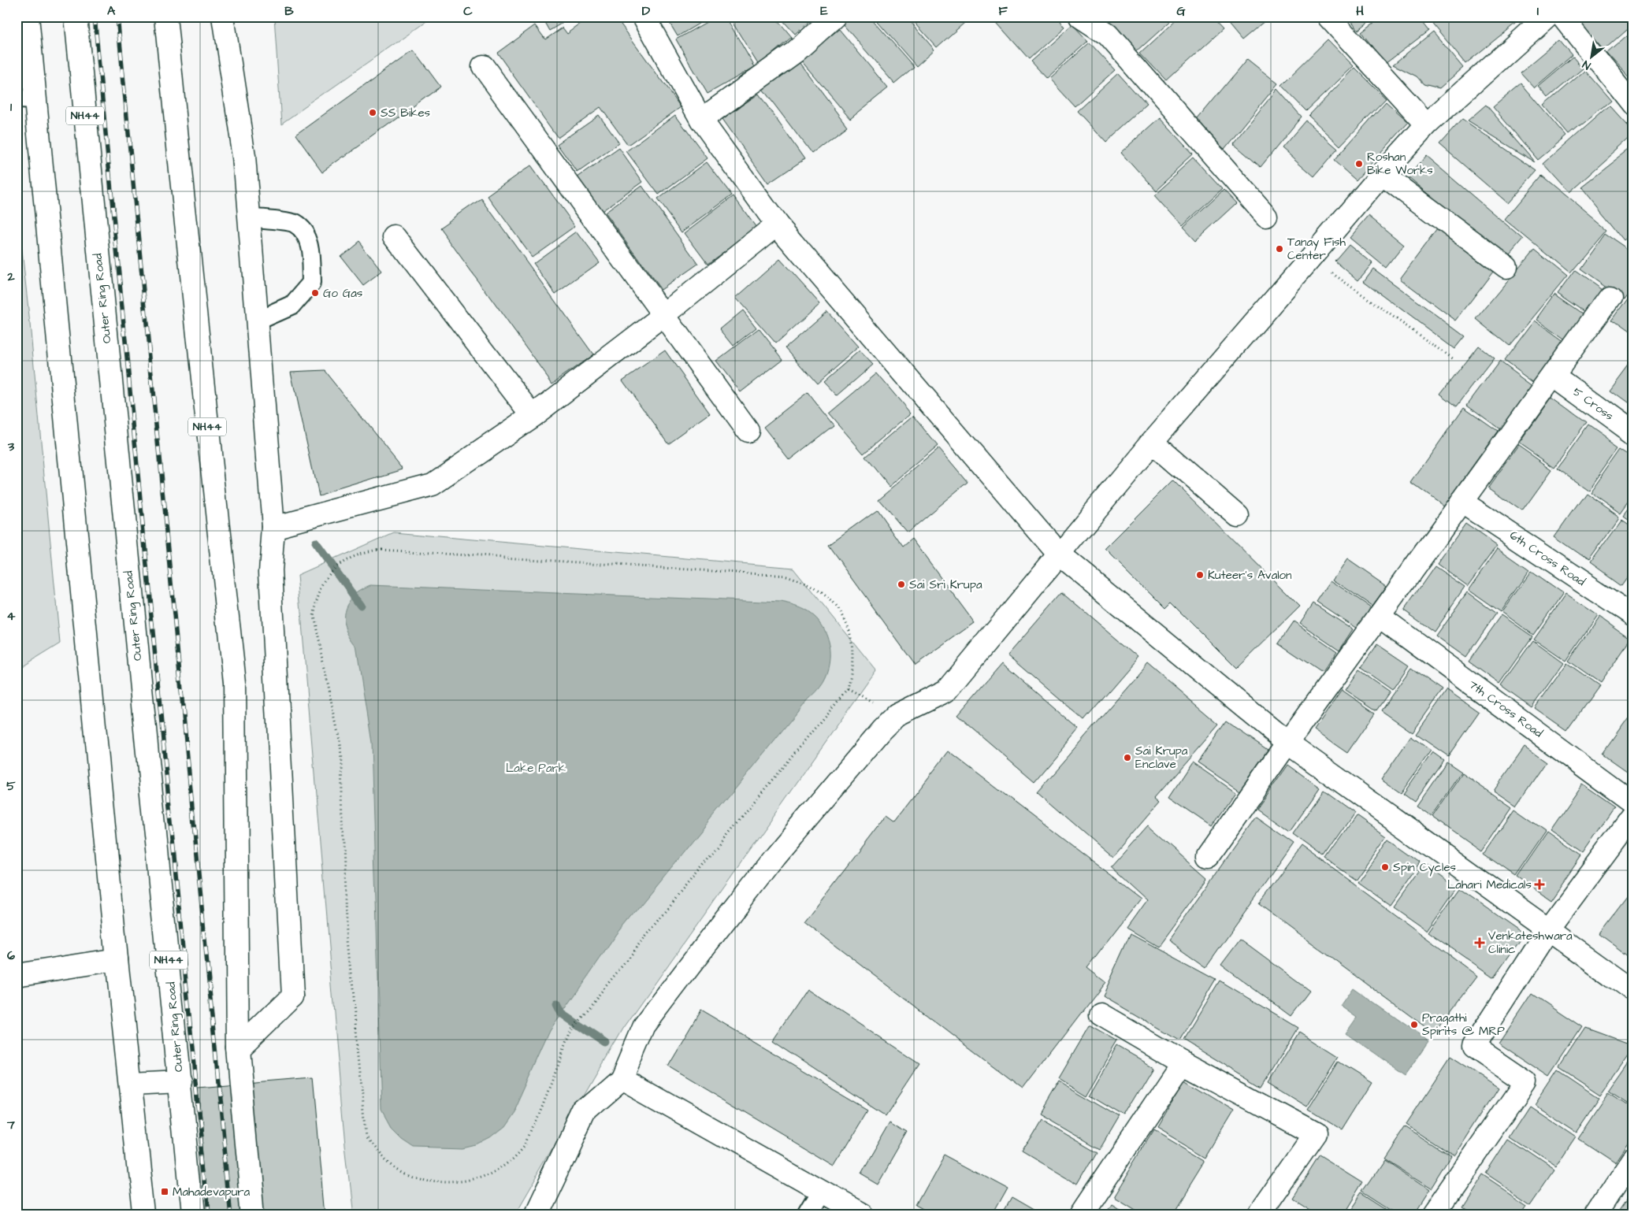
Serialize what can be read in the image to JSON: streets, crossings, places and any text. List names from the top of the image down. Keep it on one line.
{"streets":{"main road":["NH44","Outer Ring Road","5 Cross","6th Cross Road","7th Cross Road"]},"parks":["Lake Park"],"places":{"other":["SS Bikes","Roshan Bike Works","Tanay Fish Center","Go Gas","Kuteer's Avalon","Sai Sri Krupa","Sai Krupa Enclave","Spin Cycles","Pragathi Spirits @ MRP"],"health":["Lahari Medicals","Venkateshwara Clinic"],"transit":["Mahadevapura"]},"north":"bottom left","grid":{"columns":["A","B","C","D","E","F","G","H","I"],"rows":["1","2","3","4","5","6","7"]}}
